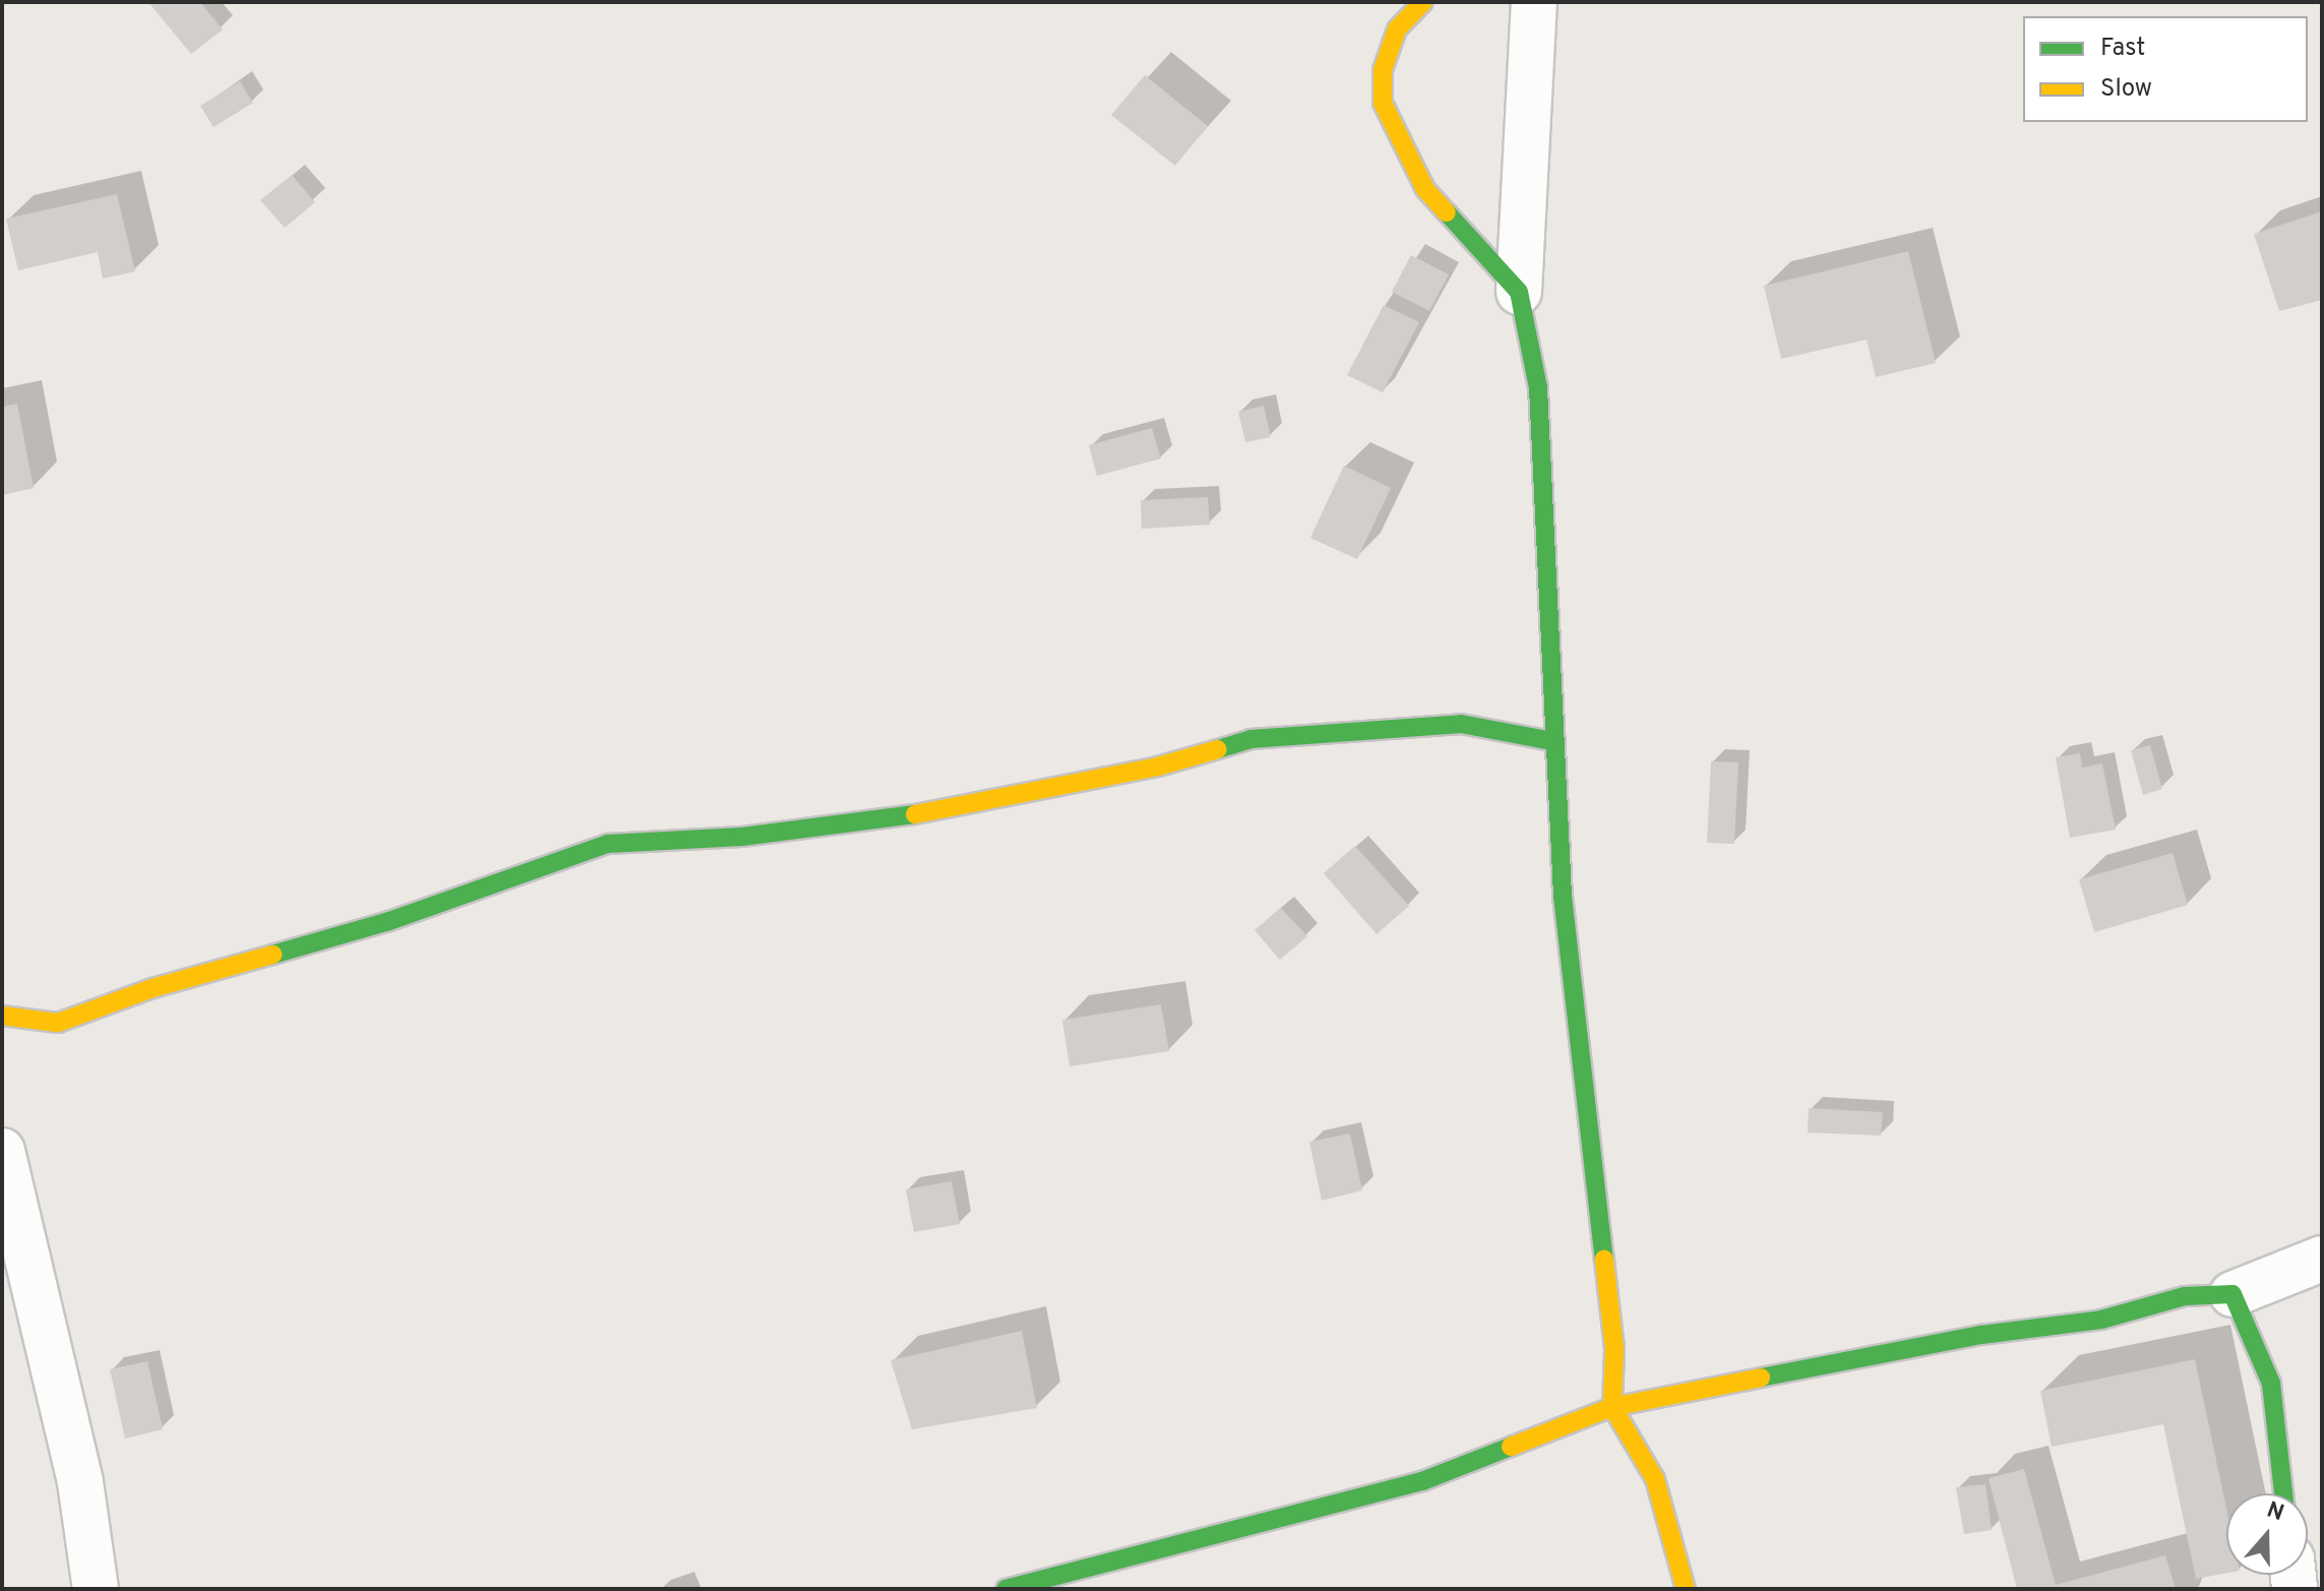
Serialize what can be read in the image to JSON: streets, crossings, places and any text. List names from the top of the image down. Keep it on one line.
{"legend":["Fast","Slow"],"north":"top"}
